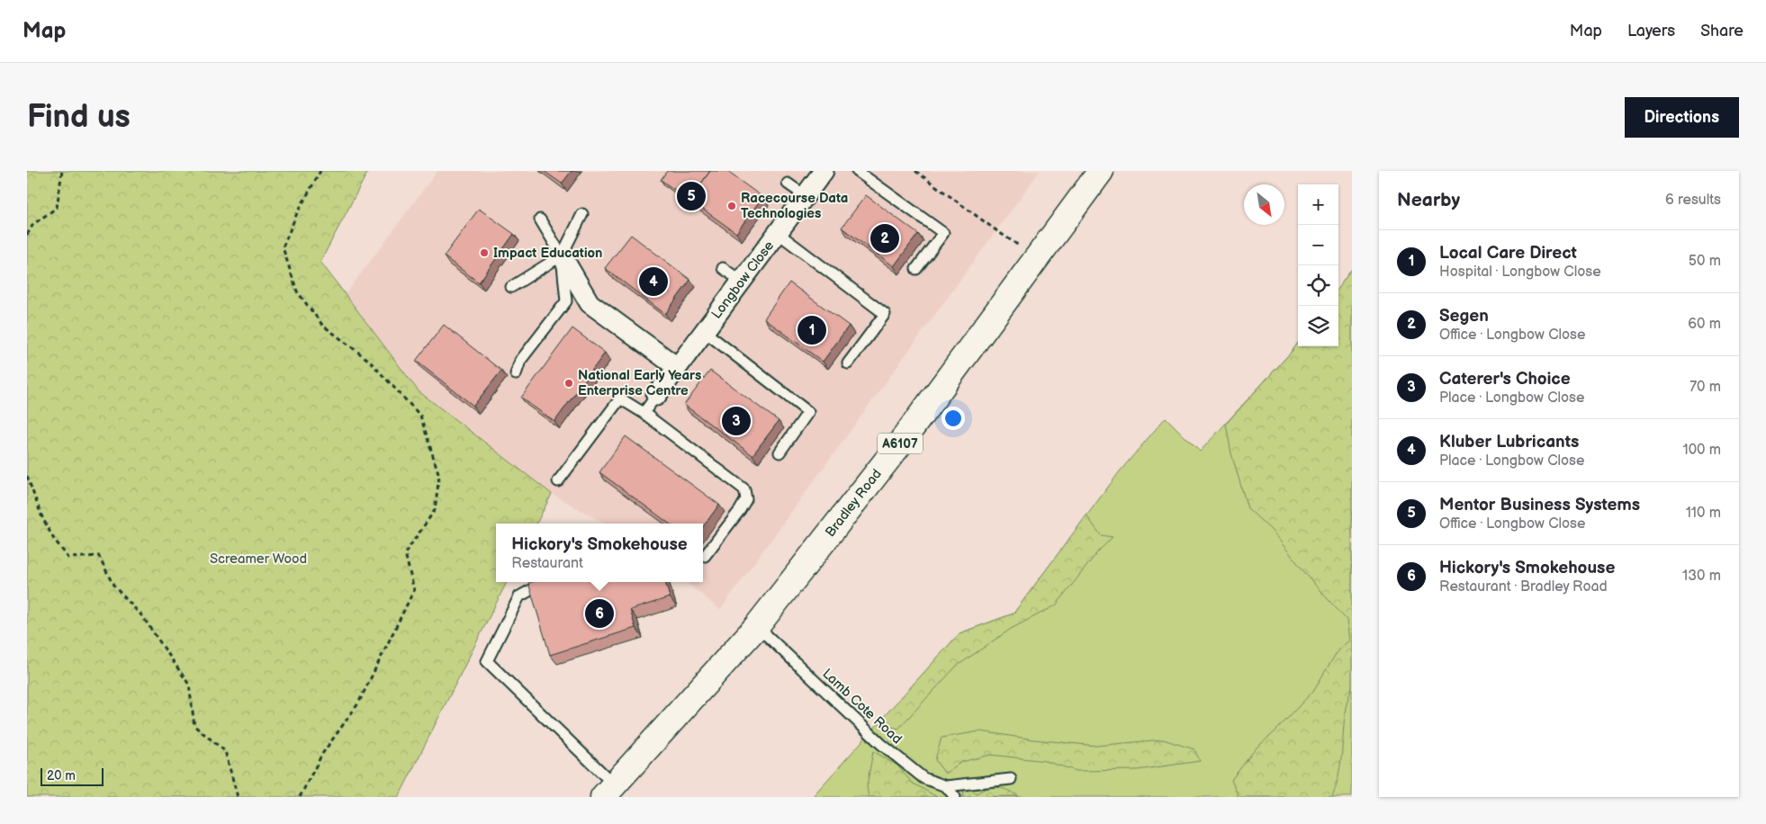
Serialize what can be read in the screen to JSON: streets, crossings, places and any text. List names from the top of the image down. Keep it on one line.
{"streets":{"main road":["A6107","Bradley Road"],"street":["Longbow Close"],"lane":["Lamb Cote Road"]},"crossings":[["Bradley Road","Lamb Cote Road"]],"parks":["Screamer Wood"],"places":["Racecourse Data Technologies","Impact Education","National Early Years Enterprise Centre"],"scale_bar":"20 m","north":"bottom right","page":{"header":"Map","nav":["Map","Layers","Share"],"buttons":"Directions","title":"Find us","heading":["Nearby","6 results"],"pins":["5","2","4","1","3","6"],"map_buttons":["+","−"],"list":[{"mark":"1","name":"Local Care Direct","note":"Hospital · Longbow Close","value":"50 m"},{"mark":"2","name":"Segen","note":"Office · Longbow Close","value":"60 m"},{"mark":"3","name":"Caterer's Choice","note":"Place · Longbow Close","value":"70 m"},{"mark":"4","name":"Kluber Lubricants","note":"Place · Longbow Close","value":"100 m"},{"mark":"5","name":"Mentor Business Systems","note":"Office · Longbow Close","value":"110 m"},{"mark":"6","name":"Hickory's Smokehouse","note":"Restaurant · Bradley Road","value":"130 m"}],"popup":["Hickory's Smokehouse","Restaurant"],"scale":"20 m"}}
